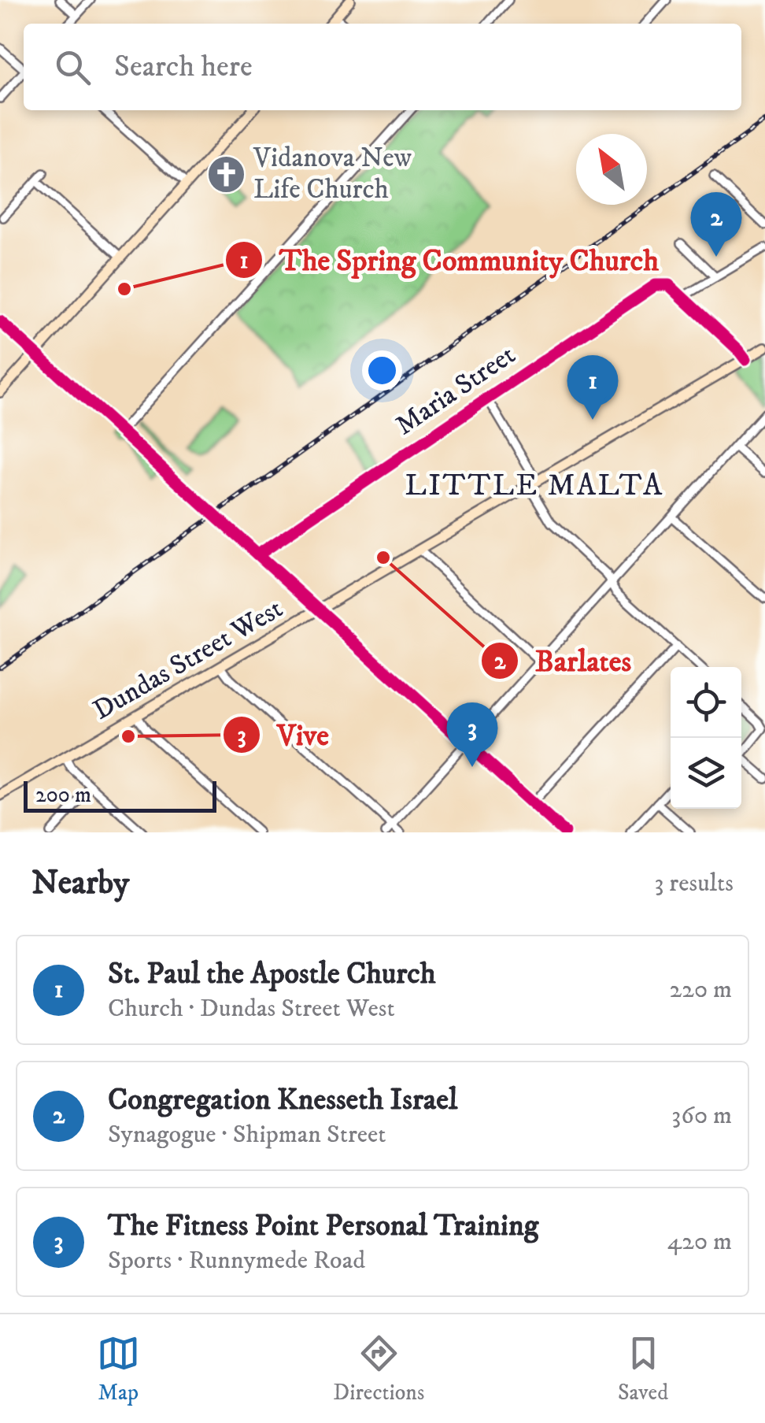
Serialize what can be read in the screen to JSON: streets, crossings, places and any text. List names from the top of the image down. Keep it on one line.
{"streets":{"main road":["Dundas Street West"],"street":["Maria Street"]},"districts":["LITTLE MALTA"],"places":{"church":["Vidanova New Life Church"],"other":["The Spring Community Church","Barlates","Vive"]},"scale_bar":"200 m","north":"top left","page":{"search":"Search here","pins":["2","1","3"],"scale":"200 m","heading":["Nearby","3 results"],"list":[{"mark":"1","name":"St. Paul the Apostle Church","note":"Church · Dundas Street West","value":"220 m"},{"mark":"2","name":"Congregation Knesseth Israel","note":"Synagogue · Shipman Street","value":"360 m"},{"mark":"3","name":"The Fitness Point Personal Training","note":"Sports · Runnymede Road","value":"420 m"}],"nav":["Map","Directions","Saved"]}}
